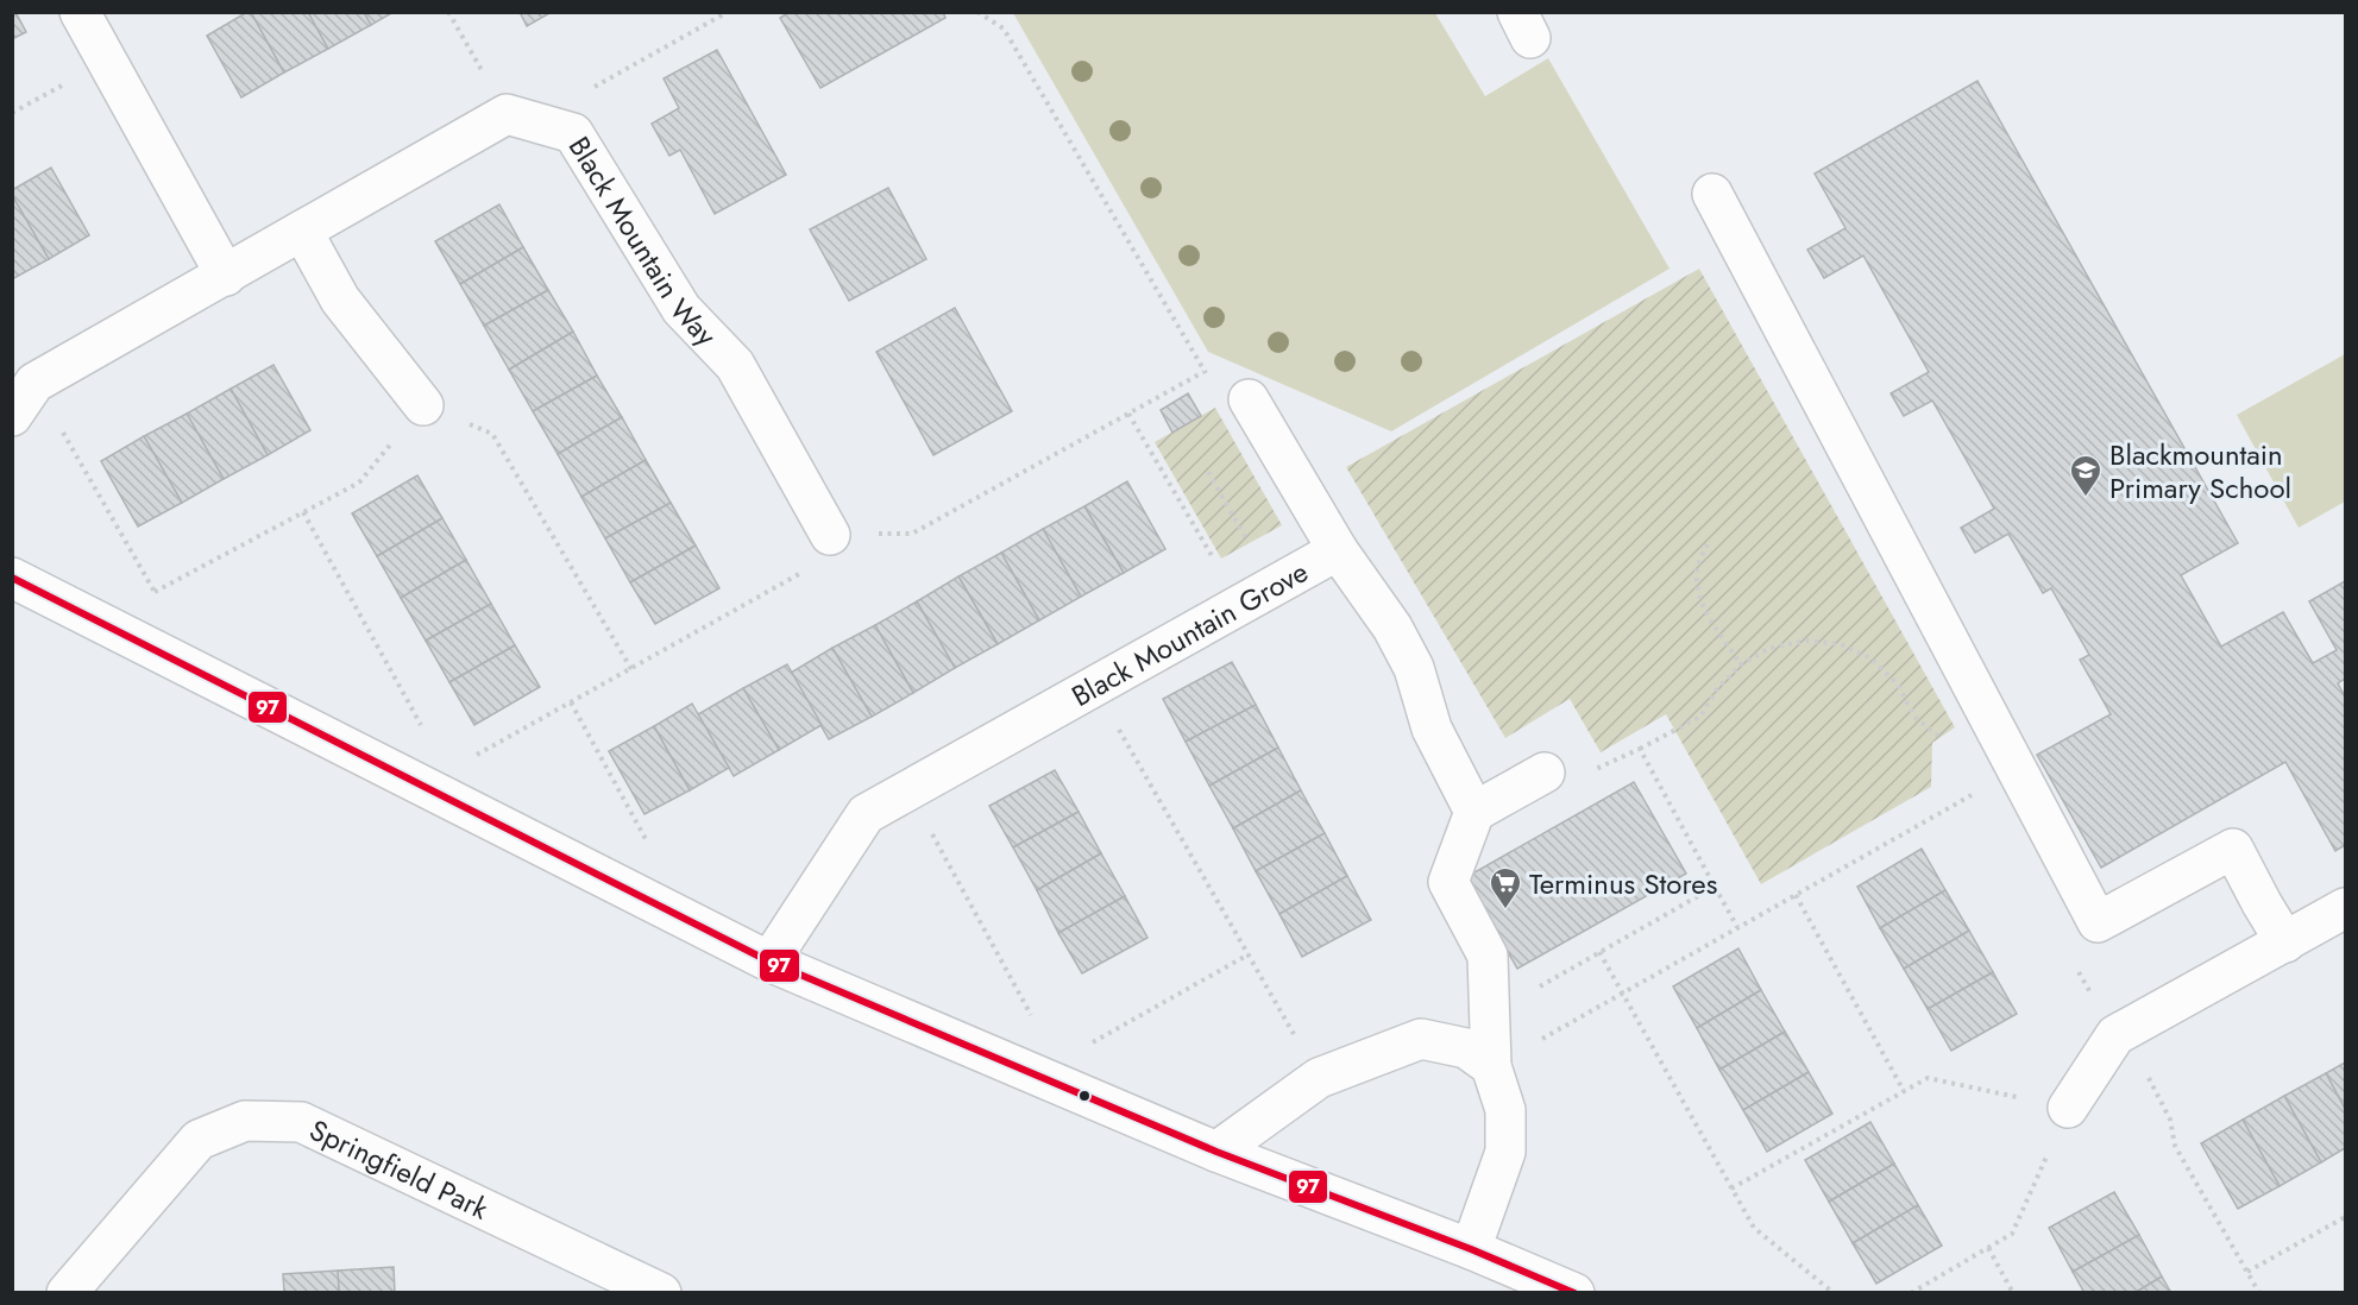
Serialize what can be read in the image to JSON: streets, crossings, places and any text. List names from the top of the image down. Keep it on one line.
{"streets":{"street":["Black Mountain Way","Black Mountain Grove","Springfield Park"]},"places":{"school or university":["Blackmountain Primary School"],"supermarket":["Terminus Stores"]},"lines":["transit line 97"]}
